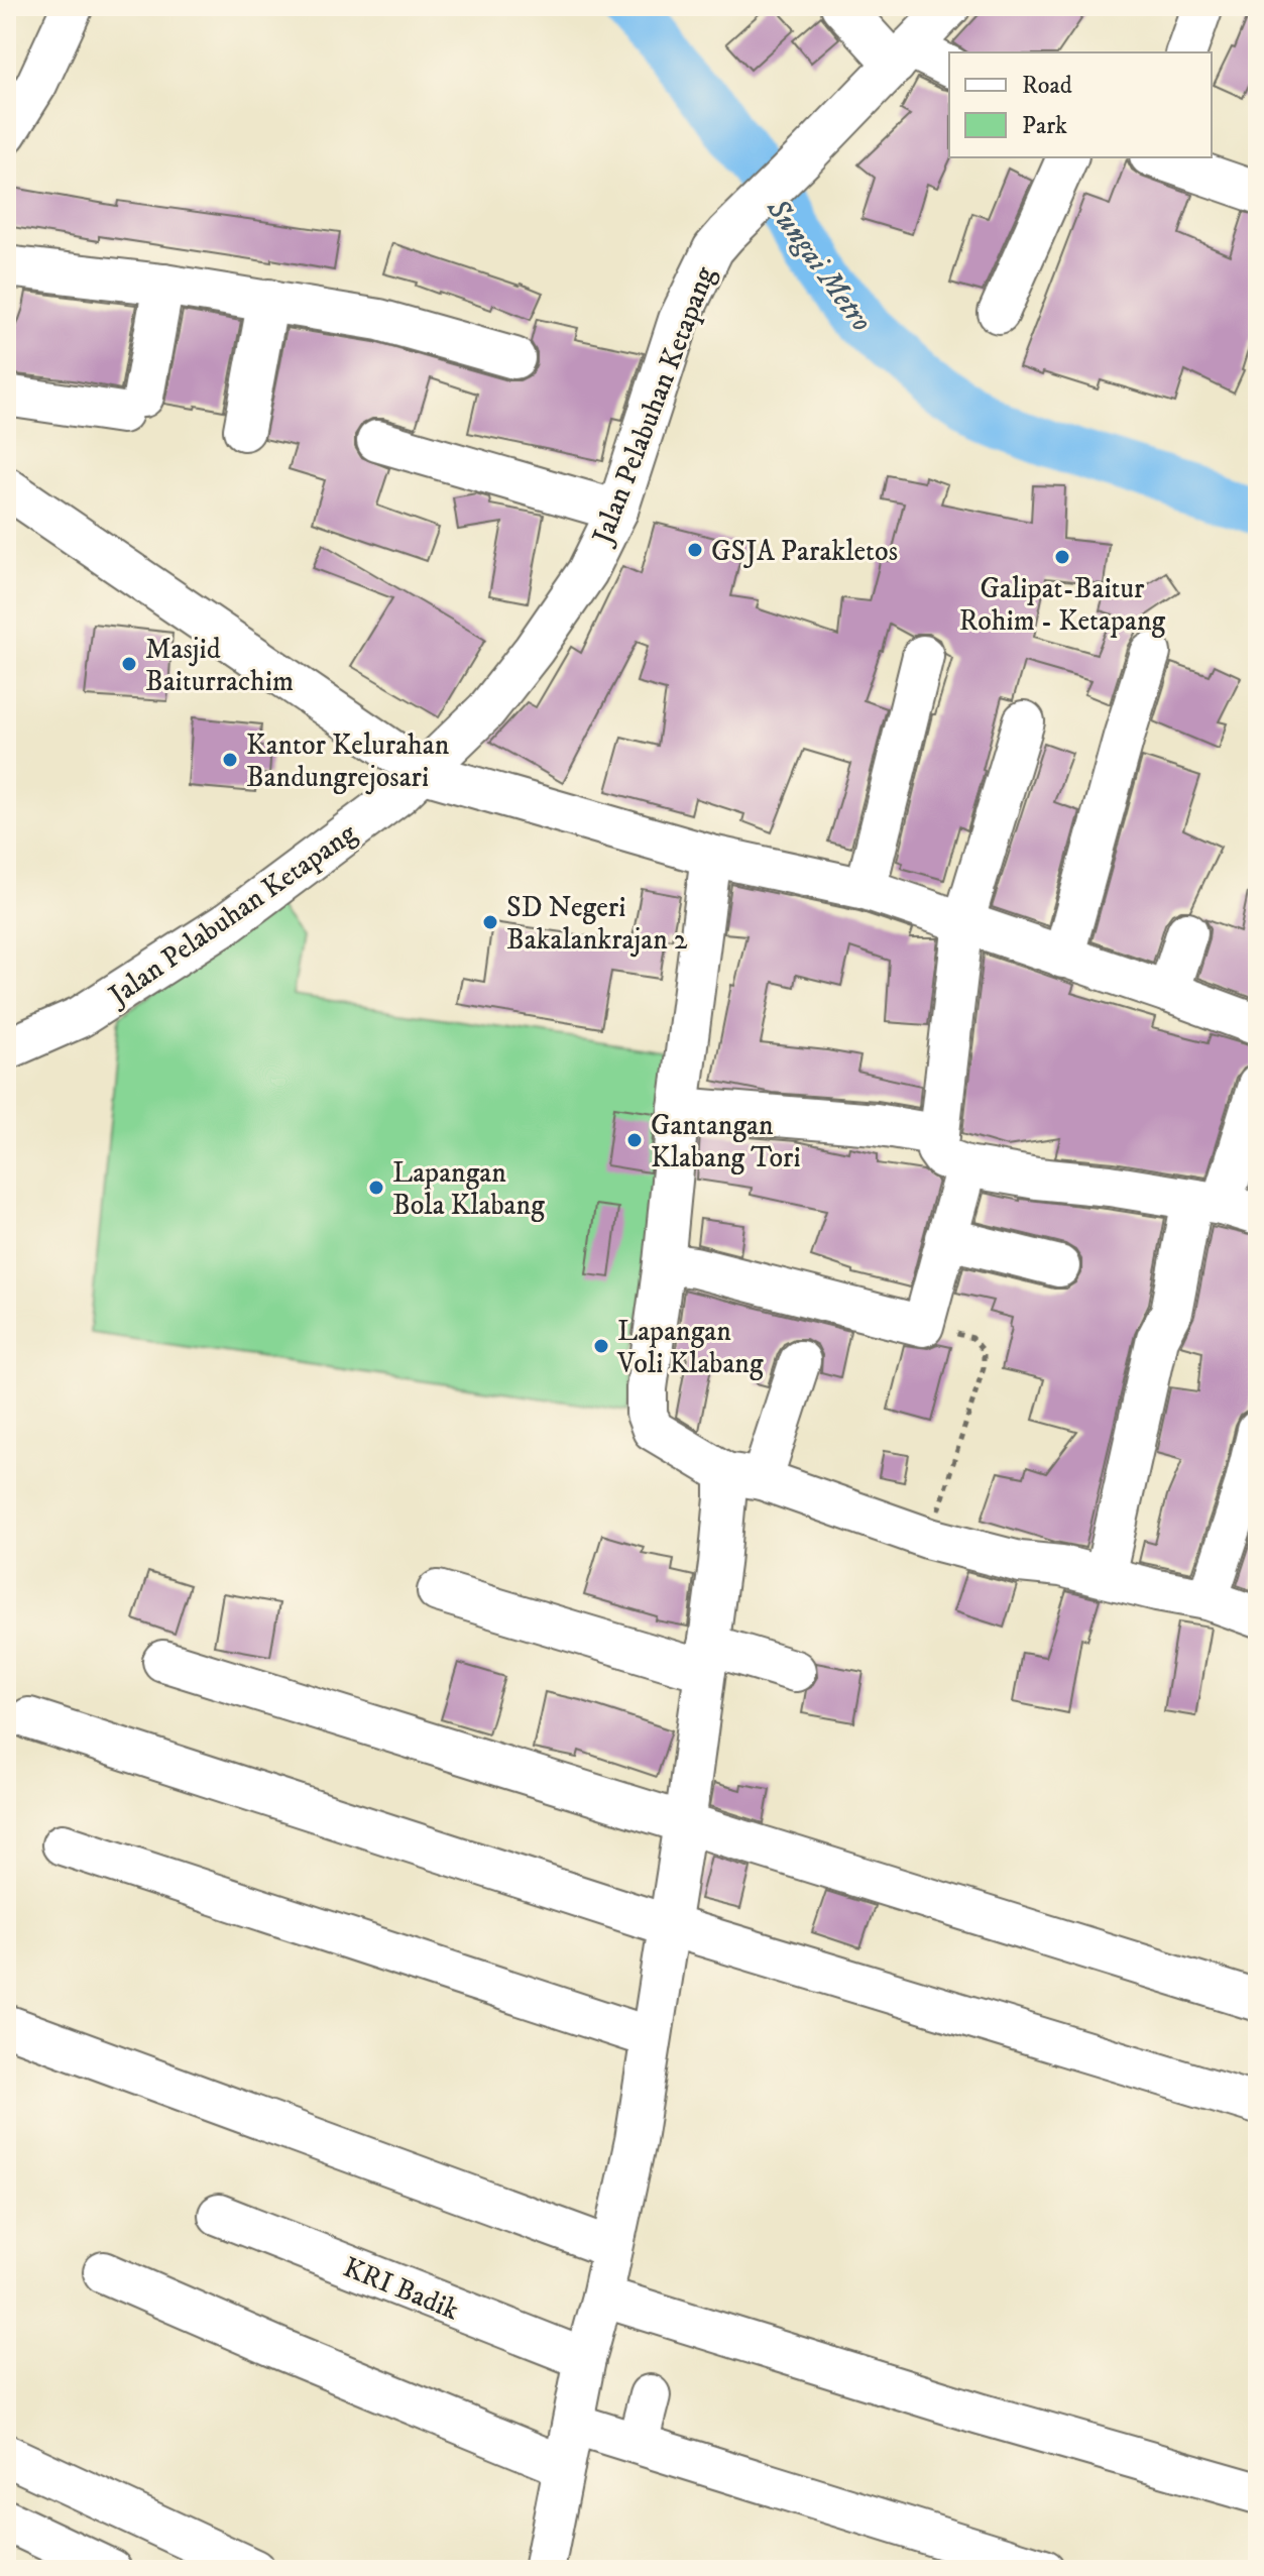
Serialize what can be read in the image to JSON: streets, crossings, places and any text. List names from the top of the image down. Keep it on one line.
{"streets":{"street":["Jalan Pelabuhan Ketapang","KRI Badik"]},"water":["Sungai Metro"],"places":["GSJA Parakletos","Galipat-Baitur Rohim - Ketapang","Masjid Baiturrachim","Kantor Kelurahan Bandungrejosari","SD Negeri Bakalankrajan 2","Gantangan Klabang Tori","Lapangan Bola Klabang","Lapangan Voli Klabang"],"legend":["Road","Park"]}
